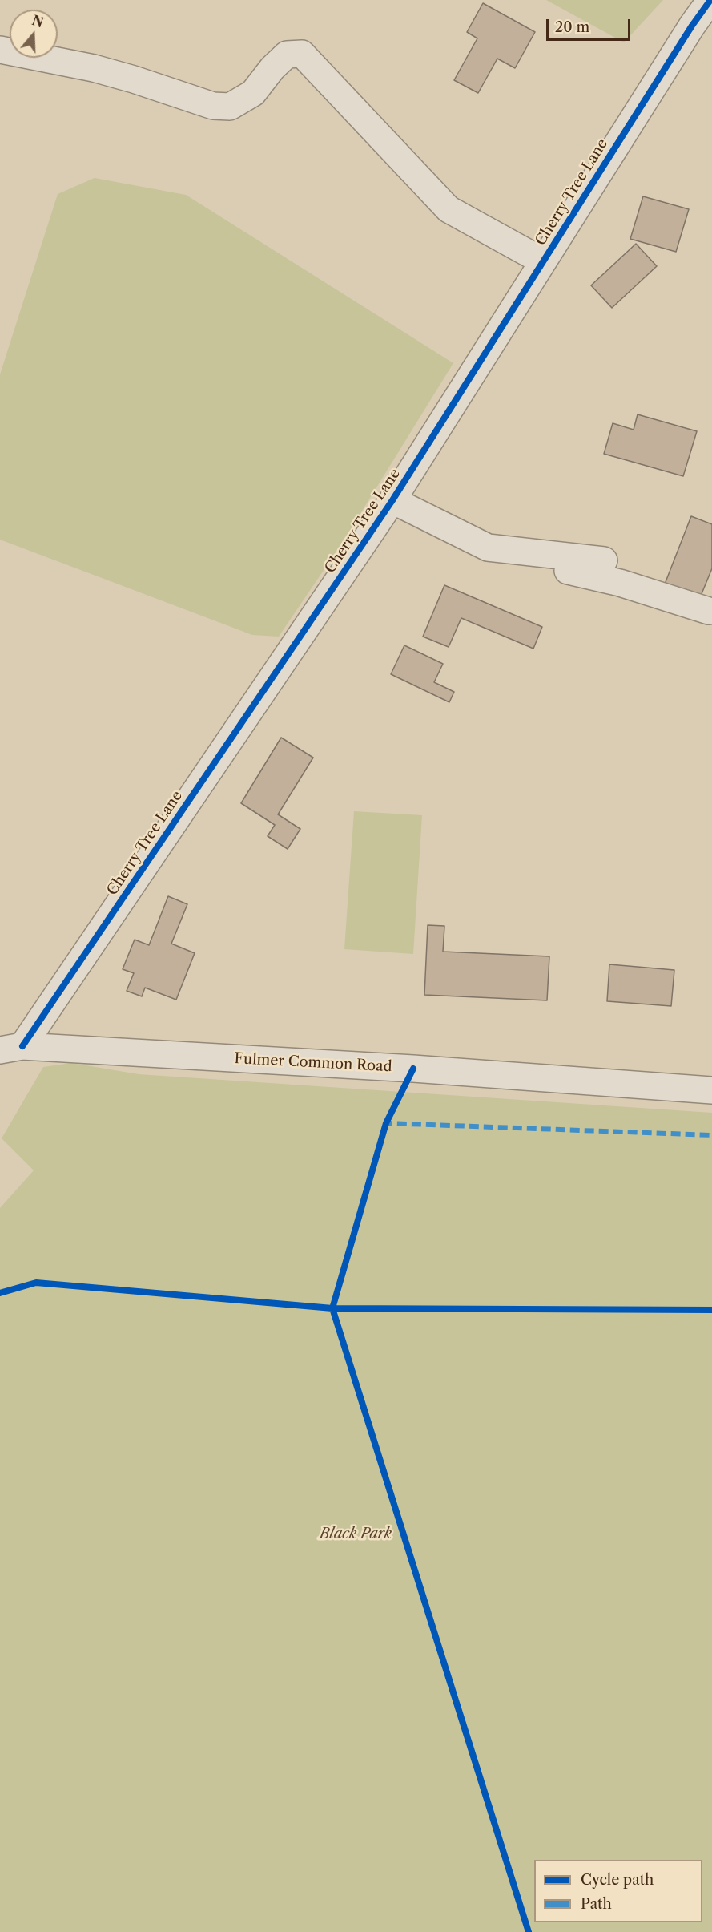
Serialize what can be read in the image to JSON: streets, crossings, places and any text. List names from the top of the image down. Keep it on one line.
{"streets":{"street":["Cherry Tree Lane","Fulmer Common Road"]},"crossings":[["Cherry Tree Lane","Fulmer Common Road"]],"parks":["Black Park"],"legend":["Cycle path","Path"],"scale_bar":"20 m","north":"top"}
